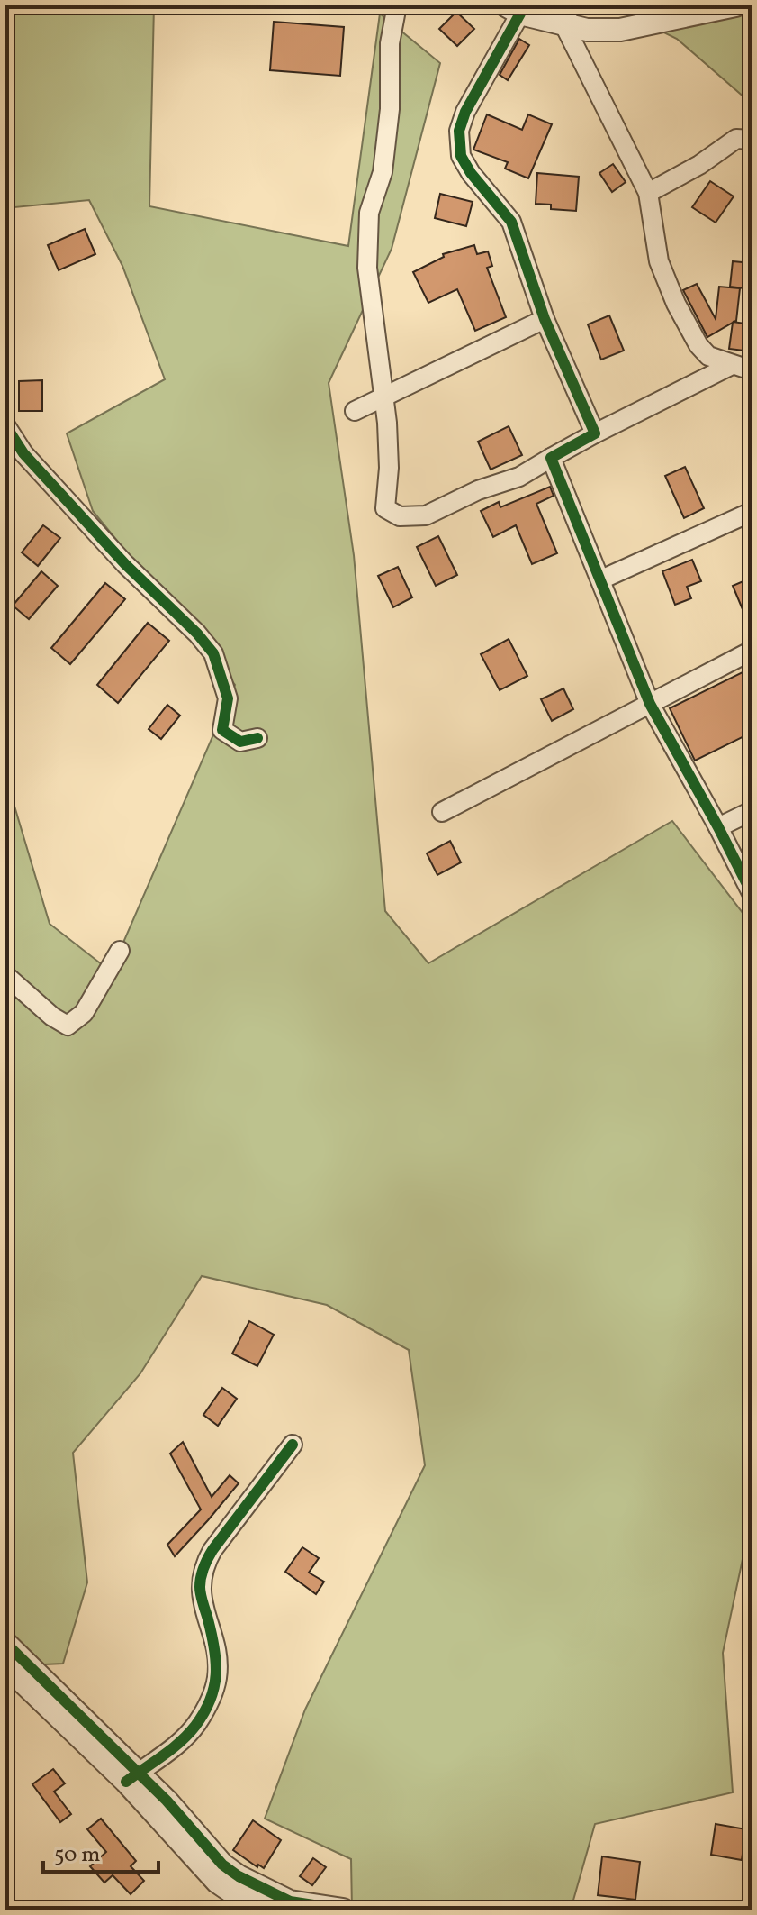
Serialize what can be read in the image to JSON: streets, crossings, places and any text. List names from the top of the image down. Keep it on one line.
{"scale_bar":"50 m"}
